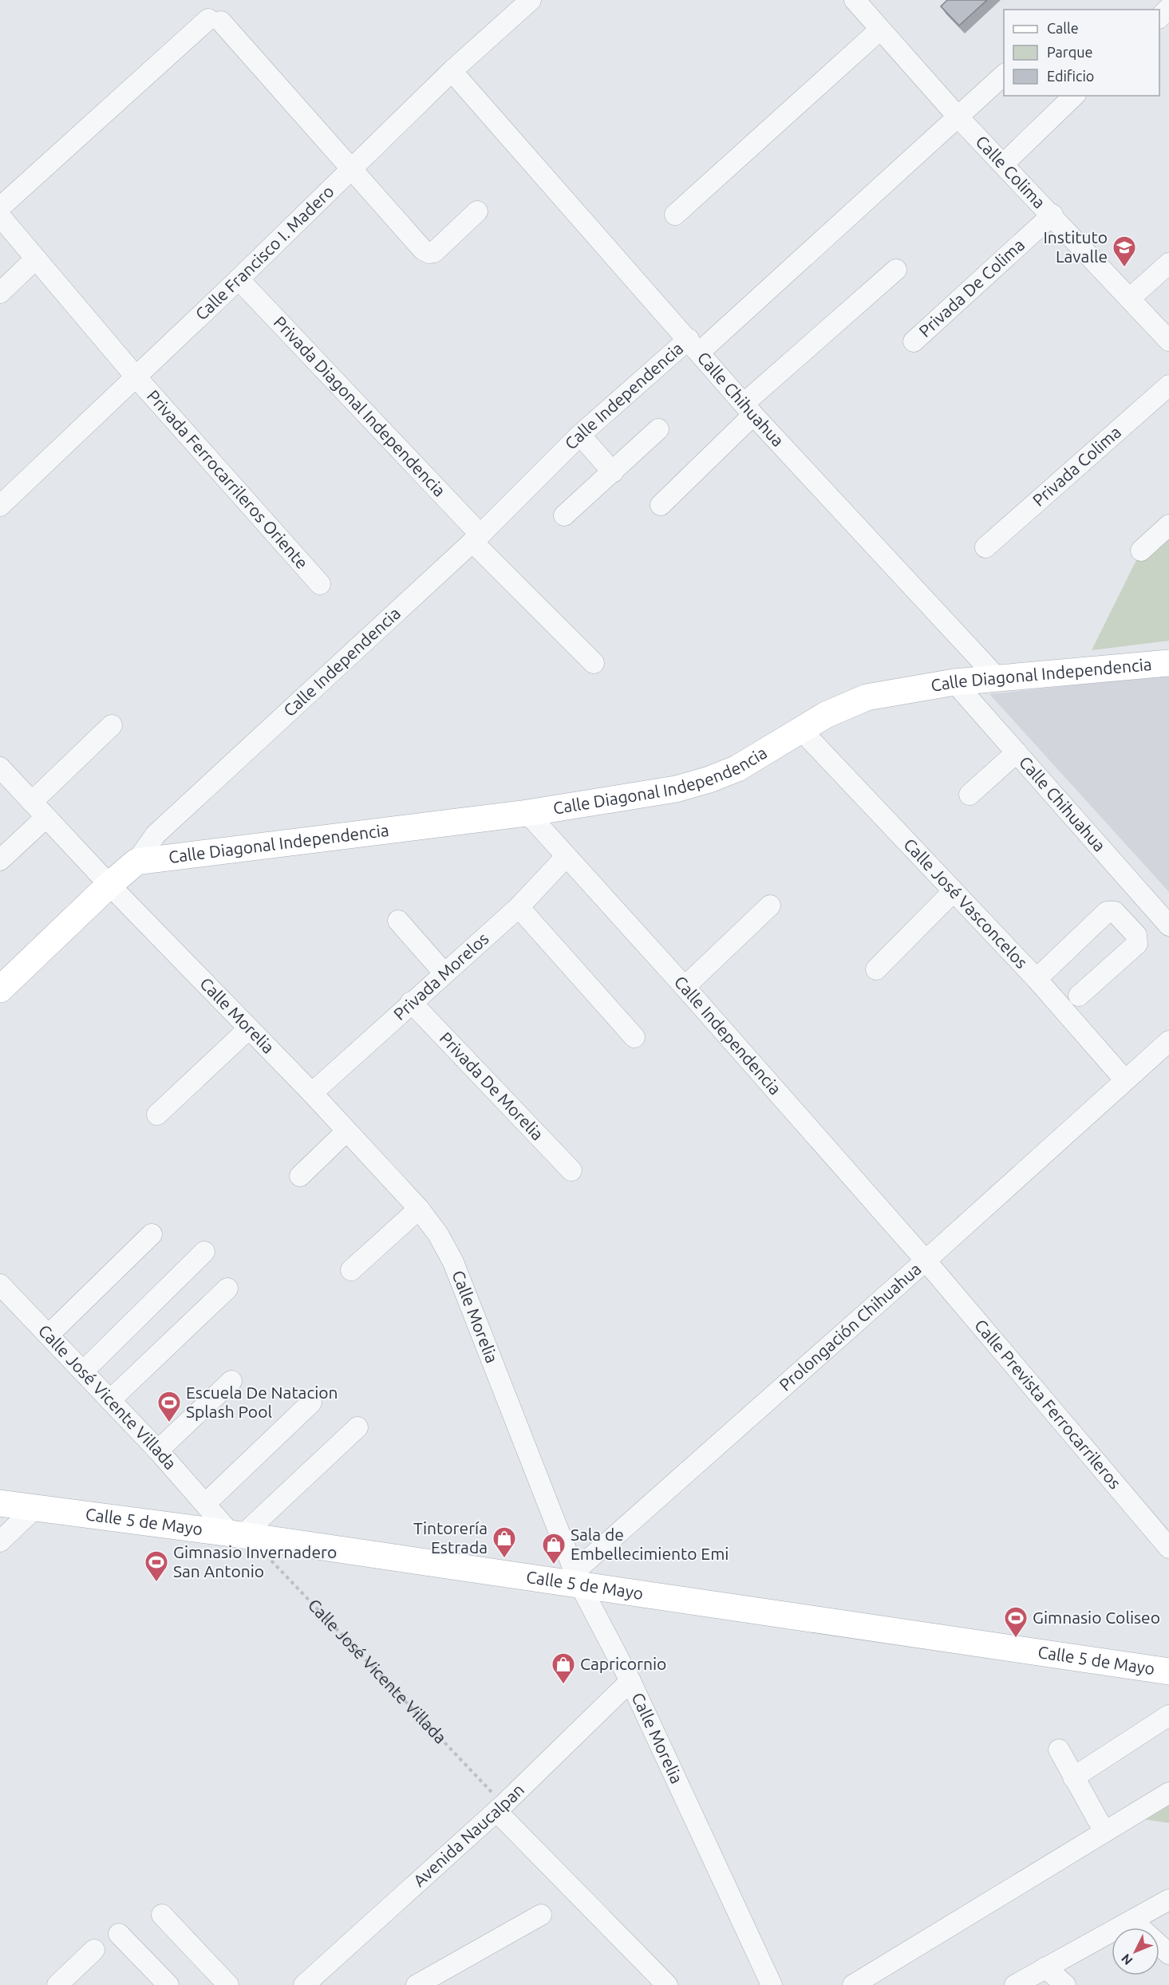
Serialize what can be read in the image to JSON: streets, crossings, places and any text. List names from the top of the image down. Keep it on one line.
{"streets":{"main road":["Calle Independencia","Calle Diagonal Independencia","Calle 5 de Mayo"],"street":["Calle Colima","Calle Francisco I. Madero","Privada De Colima","Calle Chihuahua","Privada Diagonal Independencia","Privada Colima","Privada Ferrocarrileros Oriente","Calle José Vasconcelos","Privada Morelos","Calle Morelia","Privada De Morelia","Prolongación Chihuahua","Calle José Vicente Villada","Calle Prevista Ferrocarrileros","Avenida Naucalpan"]},"crossings":[["Calle Colima","Privada De Colima"],["Calle Colima","Calle Independencia"],["Calle Francisco I. Madero","Calle Chihuahua"],["Calle Francisco I. Madero","Privada Diagonal Independencia"],["Calle Francisco I. Madero","Privada Ferrocarrileros Oriente"],["Calle Independencia","Calle Chihuahua"],["Calle Independencia","Privada Diagonal Independencia"],["Calle Independencia","Calle Diagonal Independencia"],["Calle Independencia","Privada Morelos"],["Calle Independencia","Calle Morelia"],["Calle Independencia","Prolongación Chihuahua"],["Calle Independencia","Calle Prevista Ferrocarrileros"],["Calle Chihuahua","Calle Diagonal Independencia"],["Calle Diagonal Independencia","Calle José Vasconcelos"],["Calle José Vasconcelos","Prolongación Chihuahua"],["Privada Morelos","Calle Morelia"],["Privada Morelos","Privada De Morelia"],["Calle Morelia","Prolongación Chihuahua"],["Calle Morelia","Calle 5 de Mayo"],["Calle Morelia","Avenida Naucalpan"],["Prolongación Chihuahua","Calle Prevista Ferrocarrileros"],["Prolongación Chihuahua","Calle 5 de Mayo"],["Calle José Vicente Villada","Calle 5 de Mayo"],["Calle José Vicente Villada","Avenida Naucalpan"]],"places":{"school or university":["Instituto Lavalle"],"sports":["Escuela De Natacion Splash Pool","Gimnasio Invernadero San Antonio","Gimnasio Coliseo"],"shop":["Tintorería Estrada","Sala de Embellecimiento Emi","Capricornio"]},"legend":["Calle","Parque","Edificio"],"north":"bottom left"}
